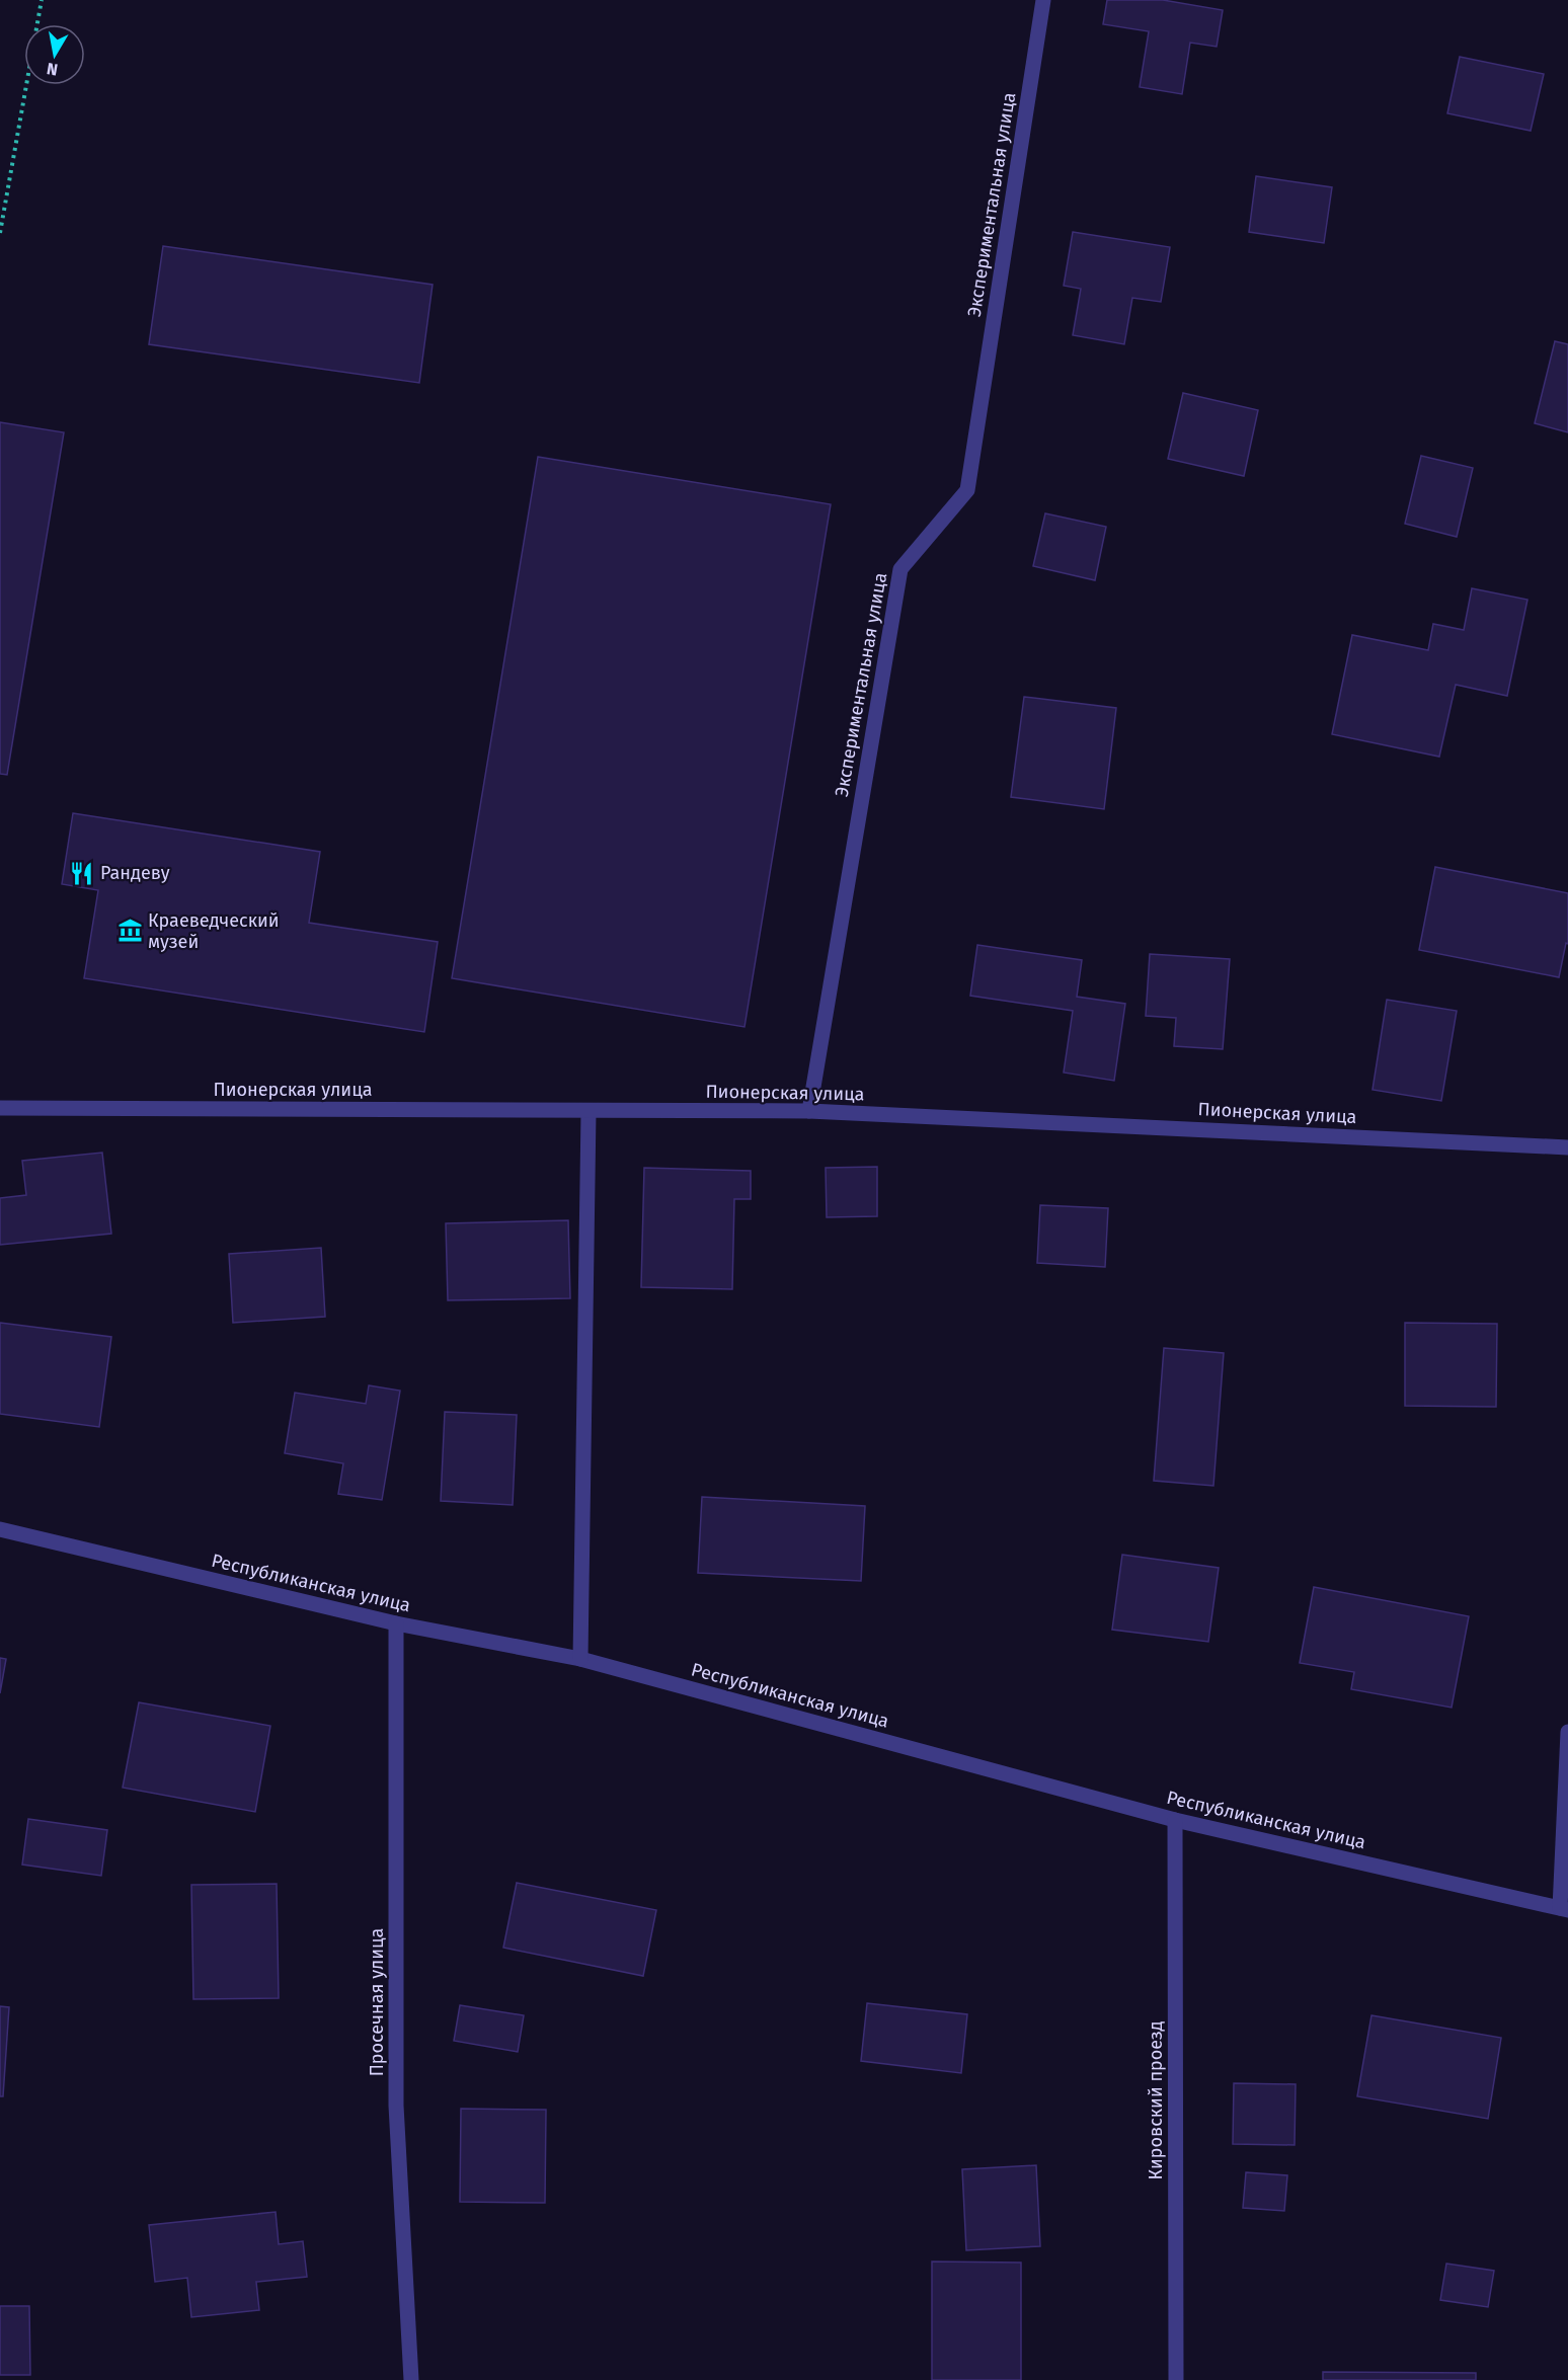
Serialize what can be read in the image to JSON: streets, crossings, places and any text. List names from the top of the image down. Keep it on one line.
{"streets":{"street":["Экспериментальная улица","Пионерская улица","Республиканская улица","Просечная улица","Кировский проезд"]},"crossings":[["Экспериментальная улица","Пионерская улица"],["Республиканская улица","Просечная улица"],["Республиканская улица","Кировский проезд"]],"places":{"restaurant":["Рандеву"],"museum":["Краеведческий музей"]},"north":"bottom"}
